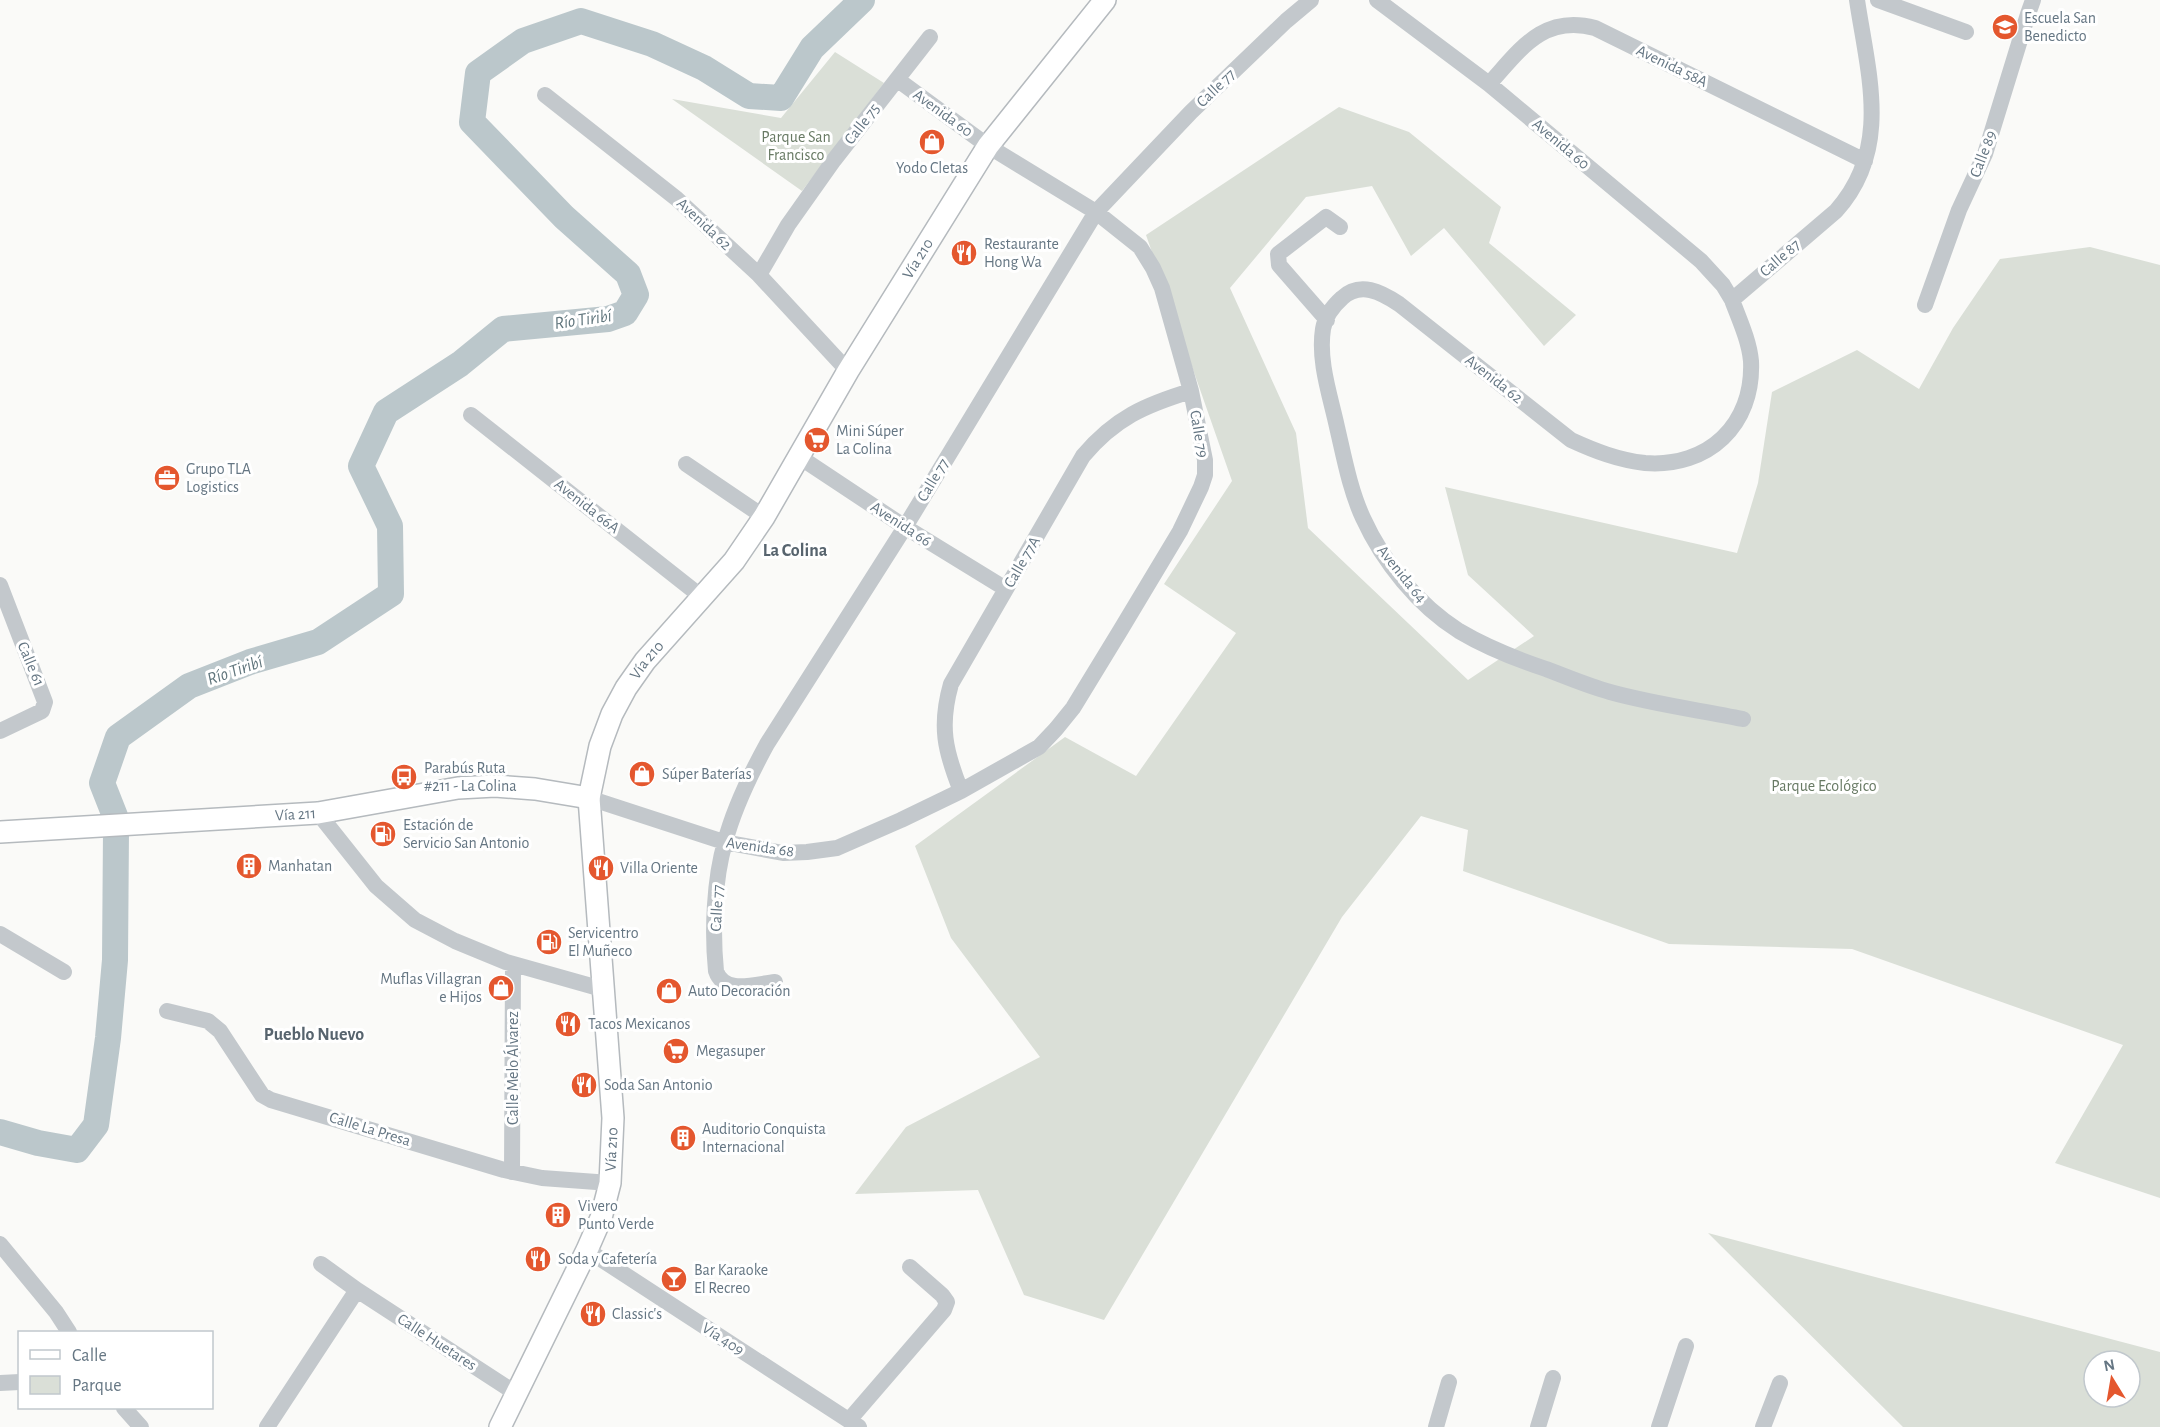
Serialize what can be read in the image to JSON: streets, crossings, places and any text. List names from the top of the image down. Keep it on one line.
{"streets":{"main road":["Vía 210","Vía 211"],"street":["Avenida 58A","Calle 77","Avenida 60","Calle 75","Calle 89","Avenida 62","Calle 87","Calle 79","Avenida 66A","Avenida 66","Calle 77A","Avenida 64","Calle 61","Avenida 68","Calle Melo Álvarez","Calle La Presa","Vía 409","Calle Huetares"]},"crossings":[["Avenida 58A","Avenida 60"],["Avenida 58A","Calle 87"],["Calle 77","Calle 79"],["Calle 77","Avenida 66"],["Calle 77","Avenida 68"],["Avenida 60","Calle 75"],["Avenida 60","Avenida 62"],["Avenida 60","Calle 87"],["Avenida 60","Vía 210"],["Avenida 60","Calle 79"],["Calle 75","Avenida 62"],["Avenida 62","Calle 87"],["Avenida 62","Vía 210"],["Avenida 62","Avenida 64"],["Vía 210","Calle 79"],["Vía 210","Avenida 66A"],["Vía 210","Avenida 66"],["Vía 210","Vía 211"],["Vía 210","Avenida 68"],["Vía 210","Calle La Presa"],["Vía 210","Vía 409"],["Vía 210","Calle Huetares"],["Calle 79","Calle 77A"],["Calle 79","Avenida 68"],["Avenida 66","Calle 77A"],["Calle 77A","Avenida 68"],["Vía 211","Avenida 68"],["Calle Melo Álvarez","Calle La Presa"]],"districts":["La Colina","Pueblo Nuevo"],"water":["Río Tiribí"],"parks":["Parque San Francisco","Parque Ecológico"],"places":{"school or university":["Escuela San Benedicto"],"shop":["Yodo Cletas","Súper Baterías","Muflas Villagran e Hijos","Auto Decoración"],"restaurant":["Restaurante Hong Wa","Villa Oriente","Tacos Mexicanos","Soda San Antonio","Soda y Cafetería","Classic's"],"supermarket":["Mini Súper La Colina","Megasuper"],"office":["Grupo TLA Logistics"],"bus stop":["Parabús Ruta #211 - La Colina"],"fuel station":["Estación de Servicio San Antonio","Servicentro El Muñeco"],"building":["Manhatan","Auditorio Conquista Internacional","Vivero Punto Verde"],"bar":["Bar Karaoke El Recreo"]},"legend":["Calle","Parque"],"north":"top"}
